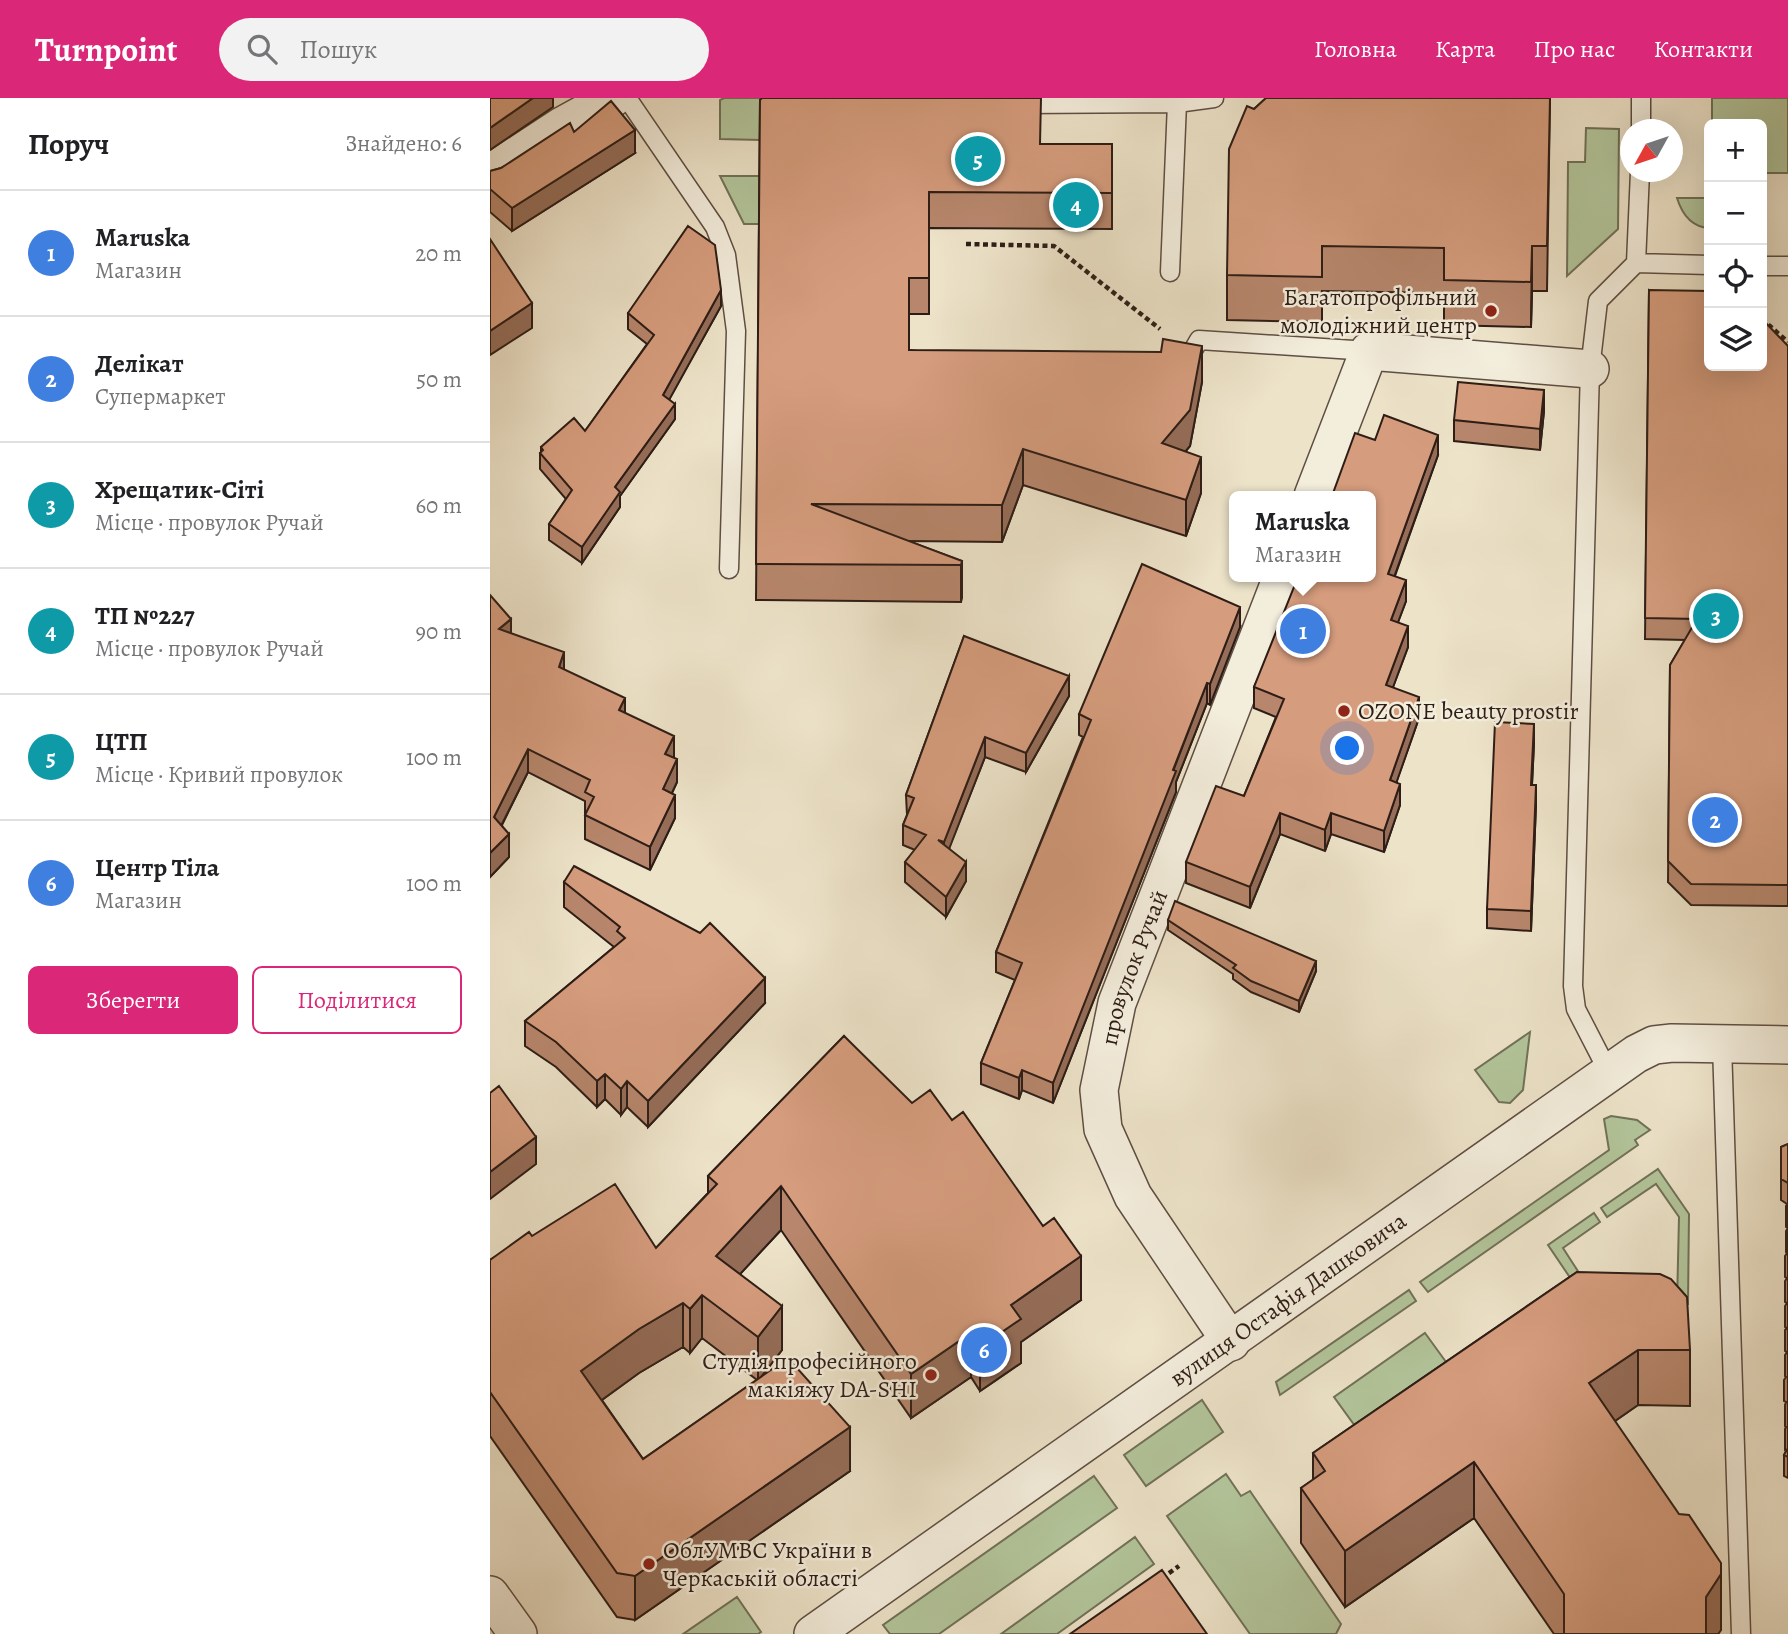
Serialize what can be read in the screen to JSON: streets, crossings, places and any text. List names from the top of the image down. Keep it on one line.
{"streets":{"street":["провулок Ручай","вулиця Остафія Дашковича"]},"crossings":[["провулок Ручай","вулиця Остафія Дашковича"]],"places":["Багатопрофільний молодіжний центр","OZONE beauty prostir","Студія професійного макіяжу DA-SHI","ОблУМВС України в Черкаській області"],"north":"bottom left","page":{"header":"Turnpoint","search":"Пошук","nav":["Головна","Карта","Про нас","Контакти"],"heading":["Поруч","Знайдено: 6"],"map_buttons":["+","−"],"pins":["5","4","3","1","2","6"],"list":[{"mark":"1","name":"Maruska","note":"Магазин","value":"20 m"},{"mark":"2","name":"Делікат","note":"Супермаркет","value":"50 m"},{"mark":"3","name":"Хрещатик-Сіті","note":"Місце · провулок Ручай","value":"60 m"},{"mark":"4","name":"ТП №227","note":"Місце · провулок Ручай","value":"90 m"},{"mark":"5","name":"ЦТП","note":"Місце · Кривий провулок","value":"100 m"},{"mark":"6","name":"Центр Тіла","note":"Магазин","value":"100 m"}],"popup":["Maruska","Магазин"],"buttons":["Зберегти","Поділитися"]}}
